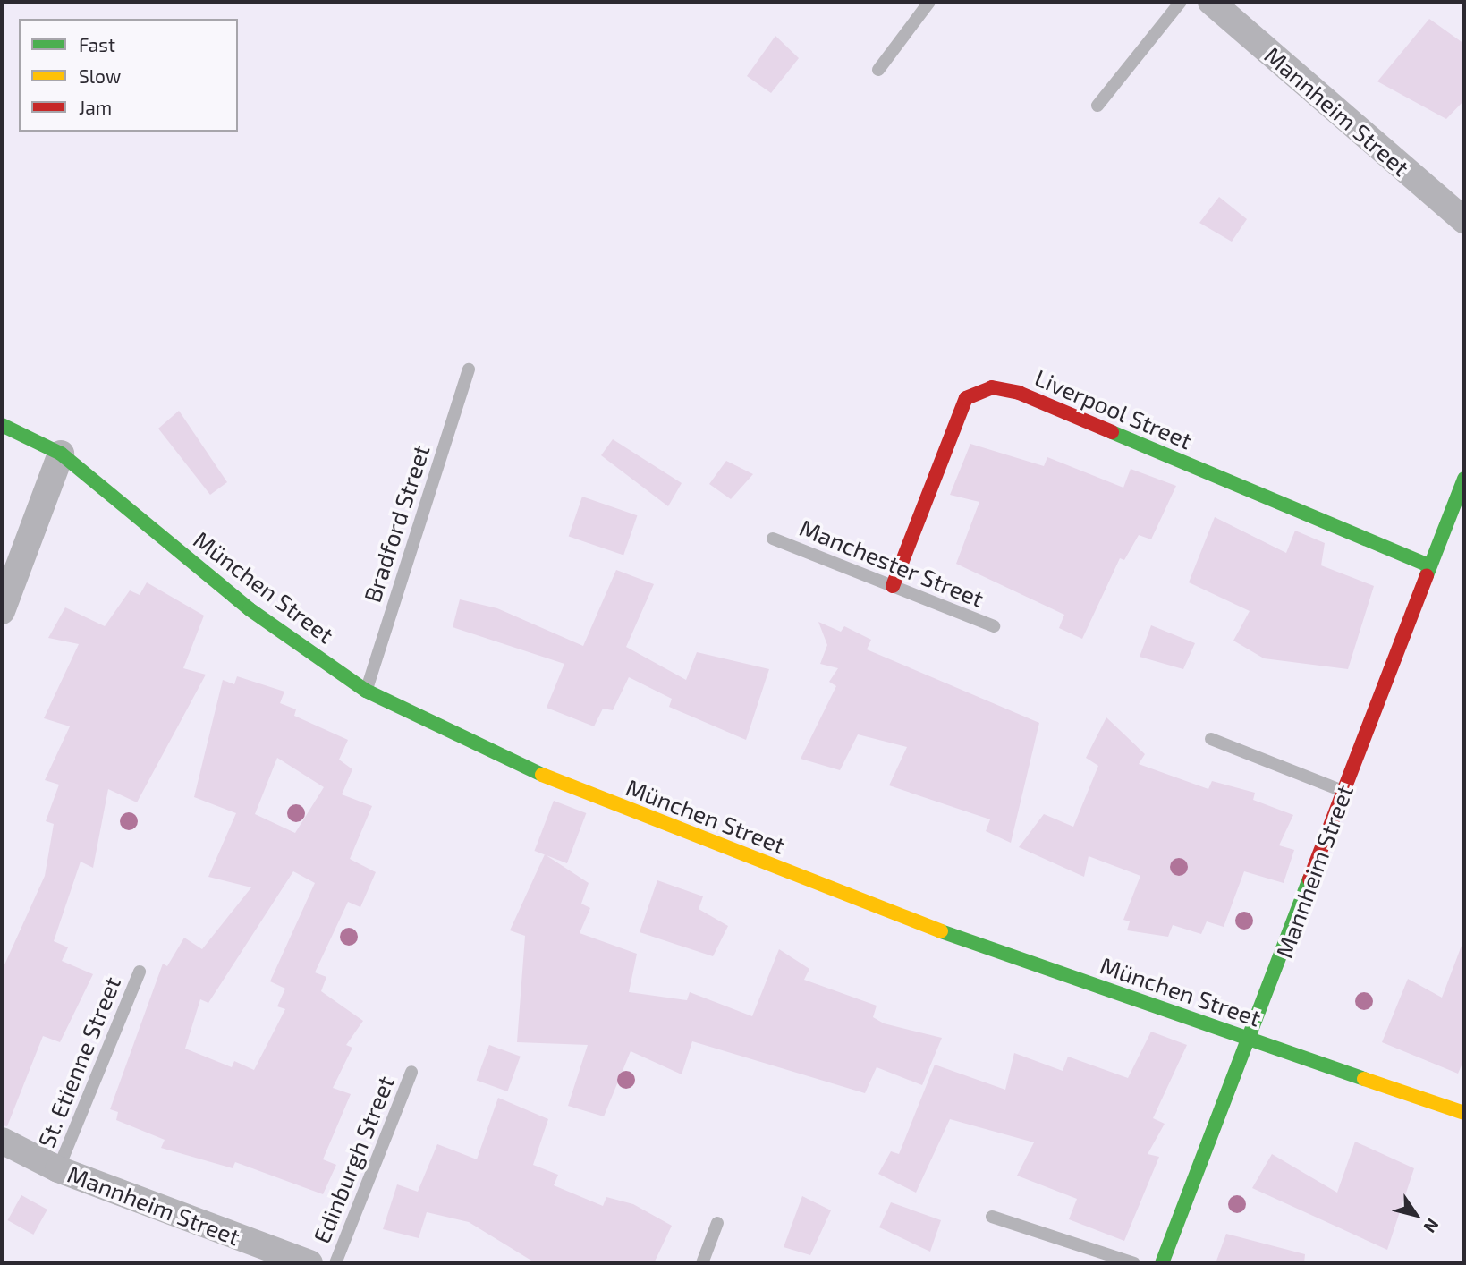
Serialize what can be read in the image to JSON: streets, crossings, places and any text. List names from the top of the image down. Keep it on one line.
{"streets":{"street":["Mannheim Street","Liverpool Street","München Street"],"lane":["Bradford Street","Manchester Street","St. Etienne Street","Edinburgh Street"]},"crossings":[["Mannheim Street","Liverpool Street"],["Mannheim Street","München Street"],["Mannheim Street","St. Etienne Street"],["Liverpool Street","Manchester Street"],["Bradford Street","München Street"]],"legend":["Fast","Slow","Jam"],"north":"bottom right"}
